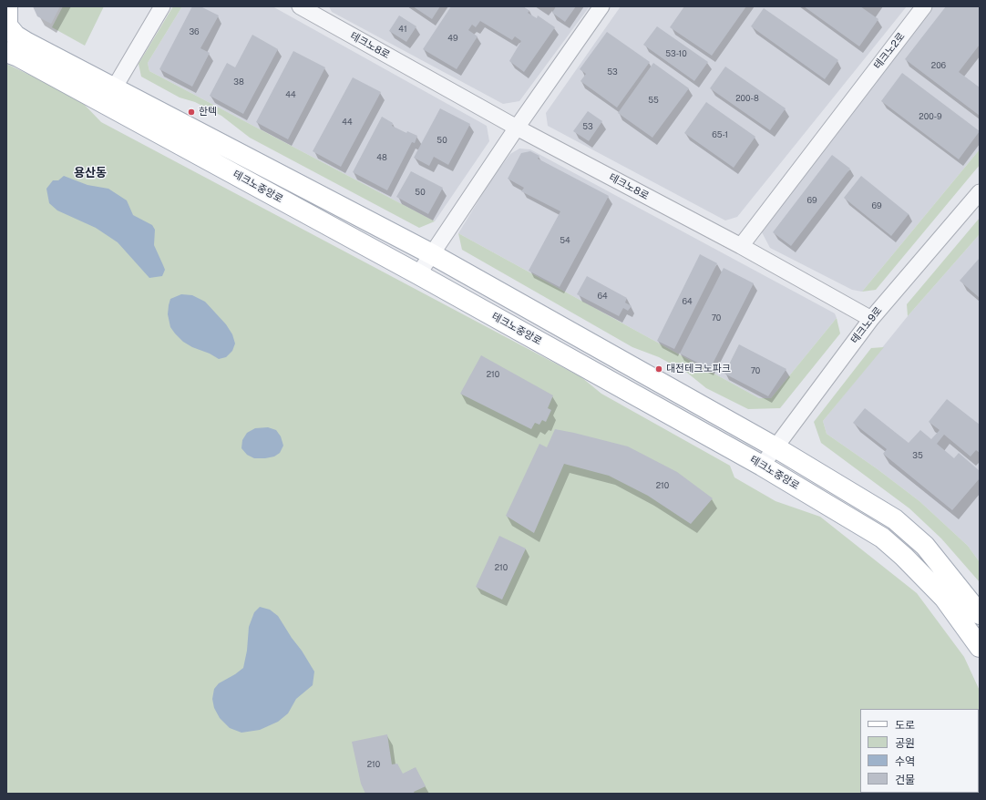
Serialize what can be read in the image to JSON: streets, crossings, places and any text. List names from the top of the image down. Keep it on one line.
{"streets":{"main road":["테크노중앙로"],"street":["테크노8로","테크노2로","테크노9로"]},"crossings":[["테크노8로","테크노2로"],["테크노8로","테크노9로"],["테크노중앙로","테크노9로"]],"districts":["용산동"],"places":["한텍","대전테크노파크"],"house_numbers":["41","36","49","53-10","206","53","38","44","200-8","55","200-9","44","53","65-1","50","48","50","69","69","54","64","64","70","70","210","35","210","210","210"],"legend":["도로","공원","수역","건물"]}
